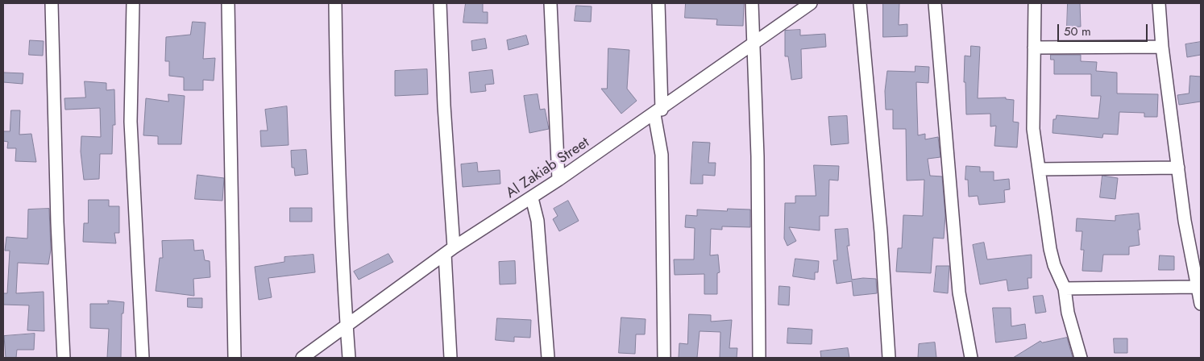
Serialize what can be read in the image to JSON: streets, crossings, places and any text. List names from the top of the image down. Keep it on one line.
{"streets":{"street":["Al Zakiab Street"]},"scale_bar":"50 m"}
